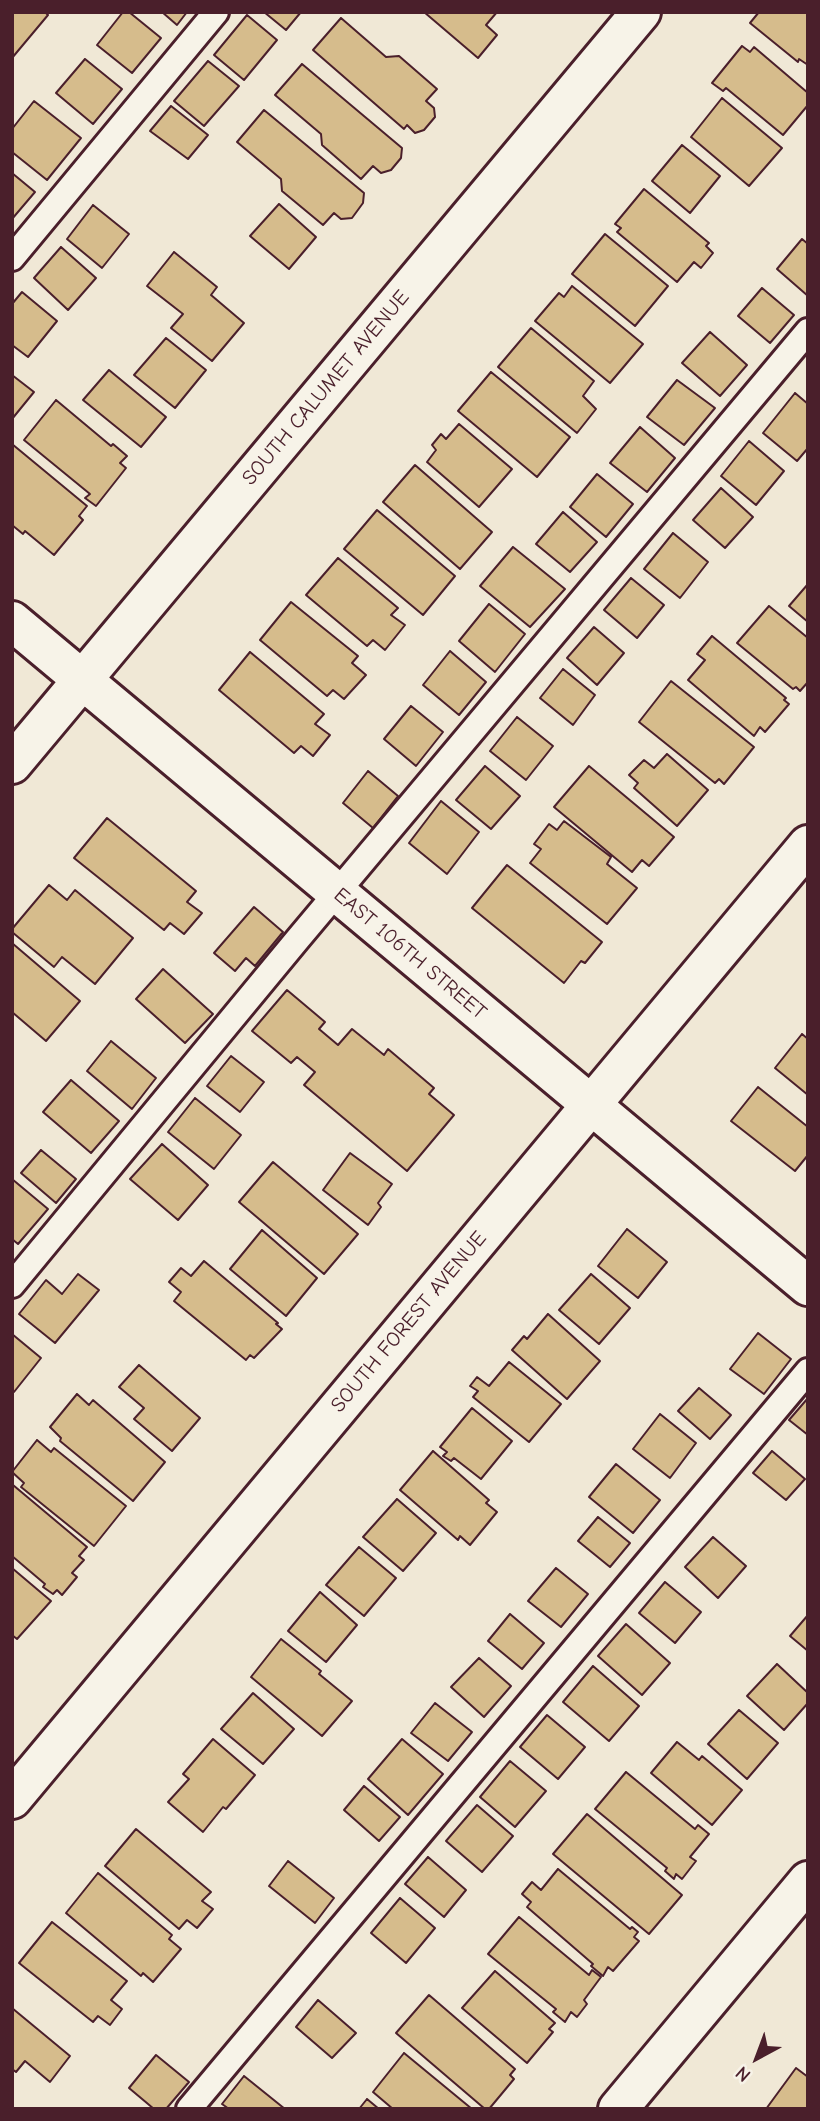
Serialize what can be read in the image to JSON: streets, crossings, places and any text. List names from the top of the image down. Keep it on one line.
{"streets":{"street":["SOUTH CALUMET AVENUE","EAST 106TH STREET","SOUTH FOREST AVENUE"]},"crossings":[["SOUTH CALUMET AVENUE","EAST 106TH STREET"],["EAST 106TH STREET","SOUTH FOREST AVENUE"]],"north":"bottom left"}
